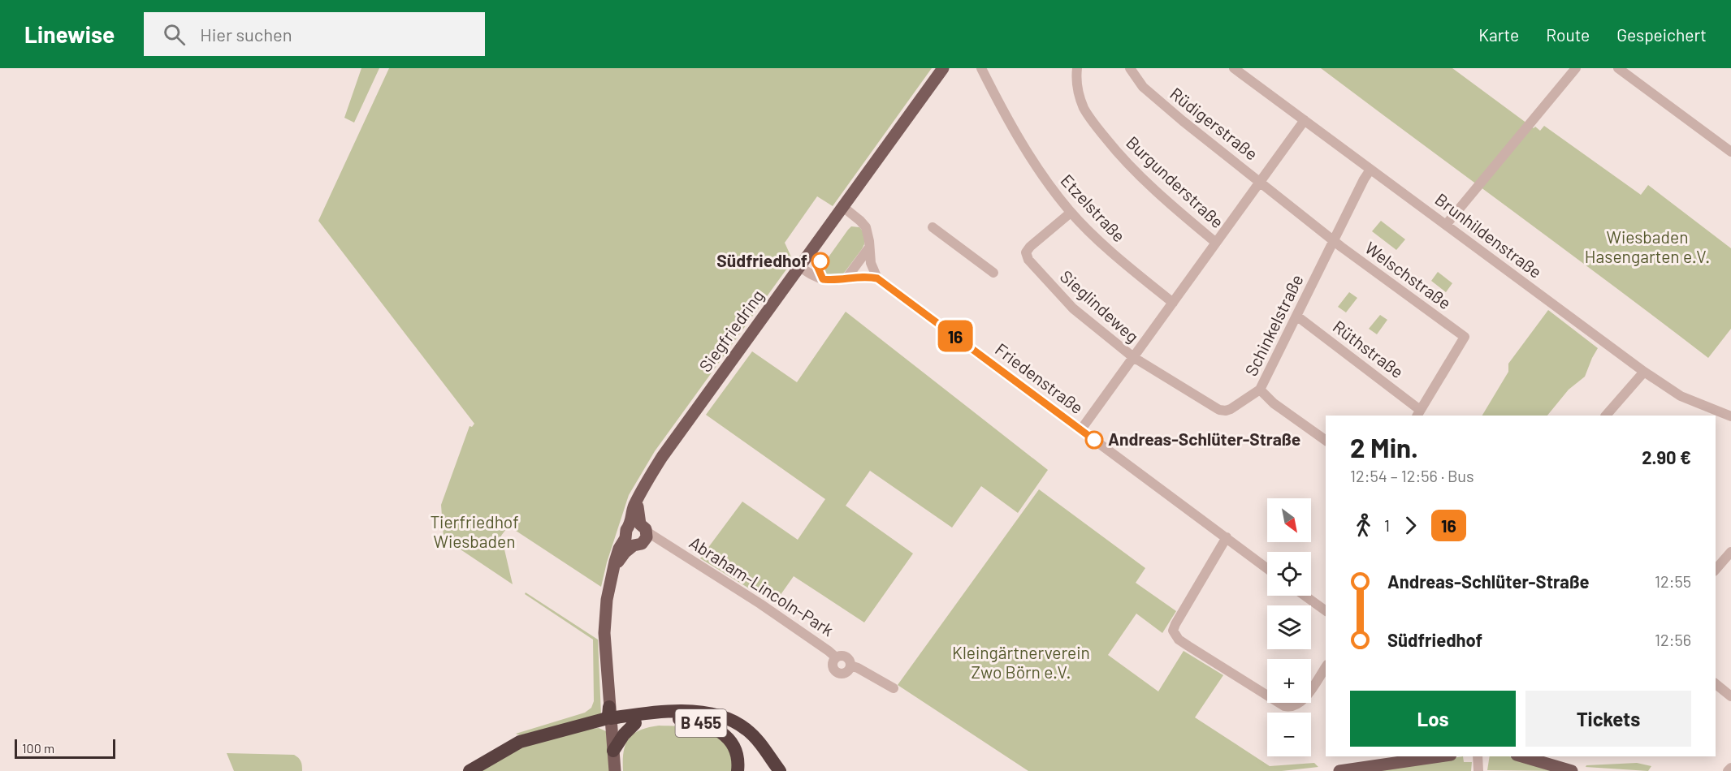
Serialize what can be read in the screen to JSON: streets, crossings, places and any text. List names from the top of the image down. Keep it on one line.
{"streets":{"highway":["B 455"],"main road":["Siegfriedring"],"street":["Rüdigerstraße","Burgunderstraße","Etzelstraße","Brunhildenstraße","Welschstraße","Sieglindeweg","Schinkelstraße","Rüthstraße","Friedenstraße","Abraham-Lincoln-Park"]},"crossings":[["Rüdigerstraße","Welschstraße"],["Etzelstraße","Sieglindeweg"],["Brunhildenstraße","Schinkelstraße"],["Welschstraße","Schinkelstraße"],["Welschstraße","Rüthstraße"],["Sieglindeweg","Schinkelstraße"],["Schinkelstraße","Rüthstraße"],["Siegfriedring","Abraham-Lincoln-Park"]],"parks":["Wiesbaden Hasengarten e.V.","Tierfriedhof Wiesbaden","Kleingärtnerverein Zwo Börn e.V."],"places":["Südfriedhof","Andreas-Schlüter-Straße"],"lines":["bus line 16"],"scale_bar":"100 m","north":"bottom right","page":{"header":"Linewise","search":"Hier suchen","nav":["Karte","Route","Gespeichert"],"on_map":"16","heading":["2 Min.","12:54 – 12:56 · Bus","2.90 €"],"map_buttons":["+","−"],"legs":["1","16"],"list":[{"name":"Andreas-Schlüter-Straße","value":"12:55"},{"name":"Südfriedhof","value":"12:56"}],"buttons":["Los","Tickets"],"scale":"100 m"}}
